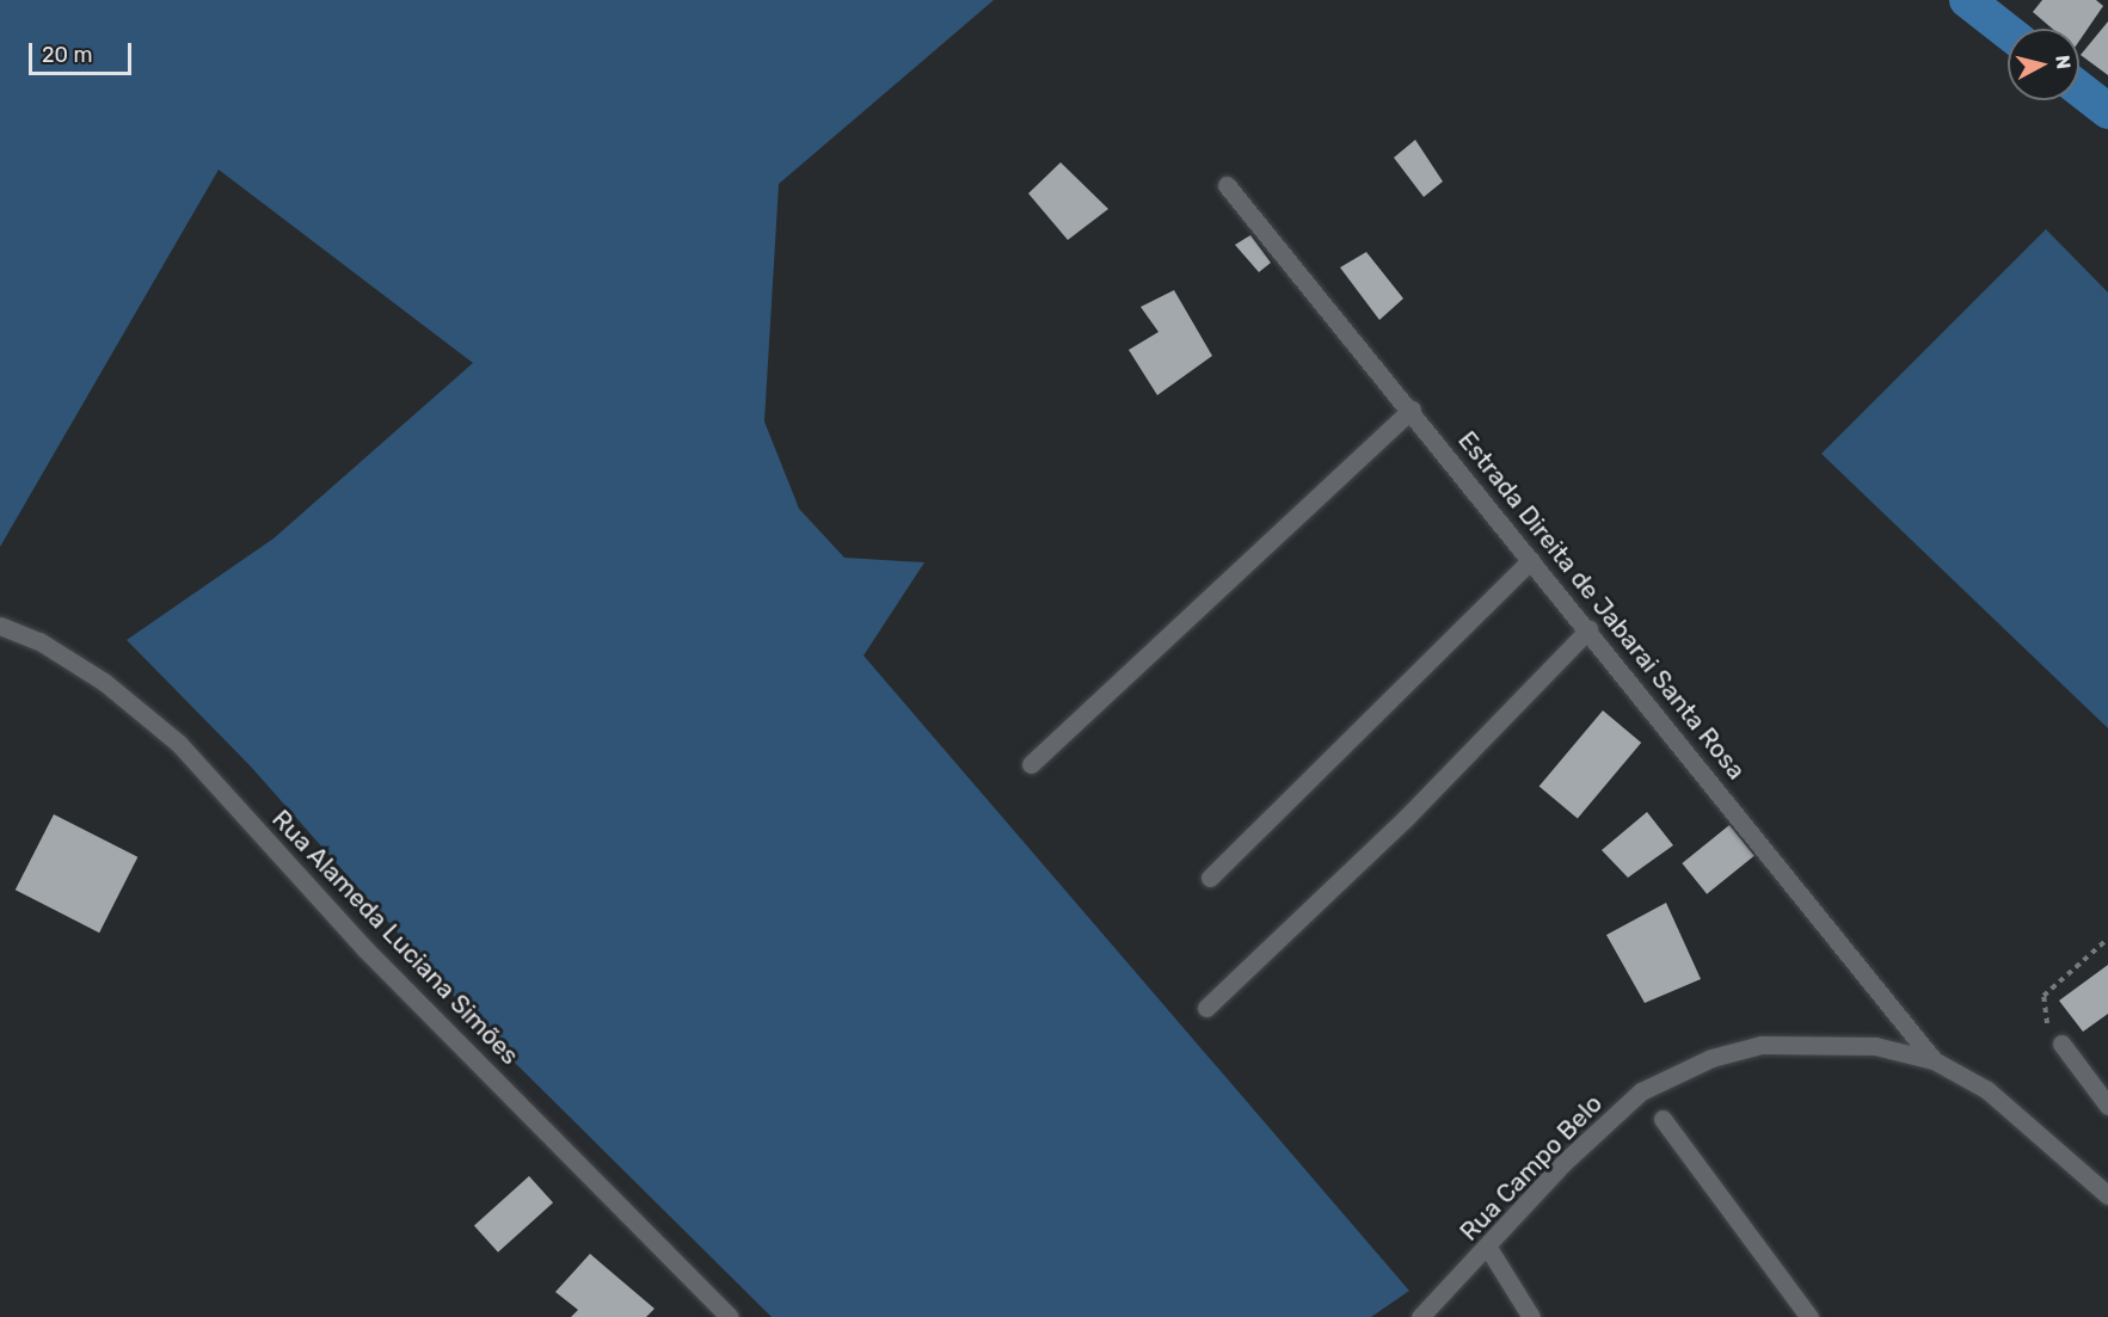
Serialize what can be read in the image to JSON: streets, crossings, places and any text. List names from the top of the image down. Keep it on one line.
{"streets":{"street":["Estrada Direita de Jabarai Santa Rosa","Rua Alameda Luciana Simões","Rua Campo Belo"]},"crossings":[["Estrada Direita de Jabarai Santa Rosa","Rua Campo Belo"]],"scale_bar":"20 m","north":"right"}
